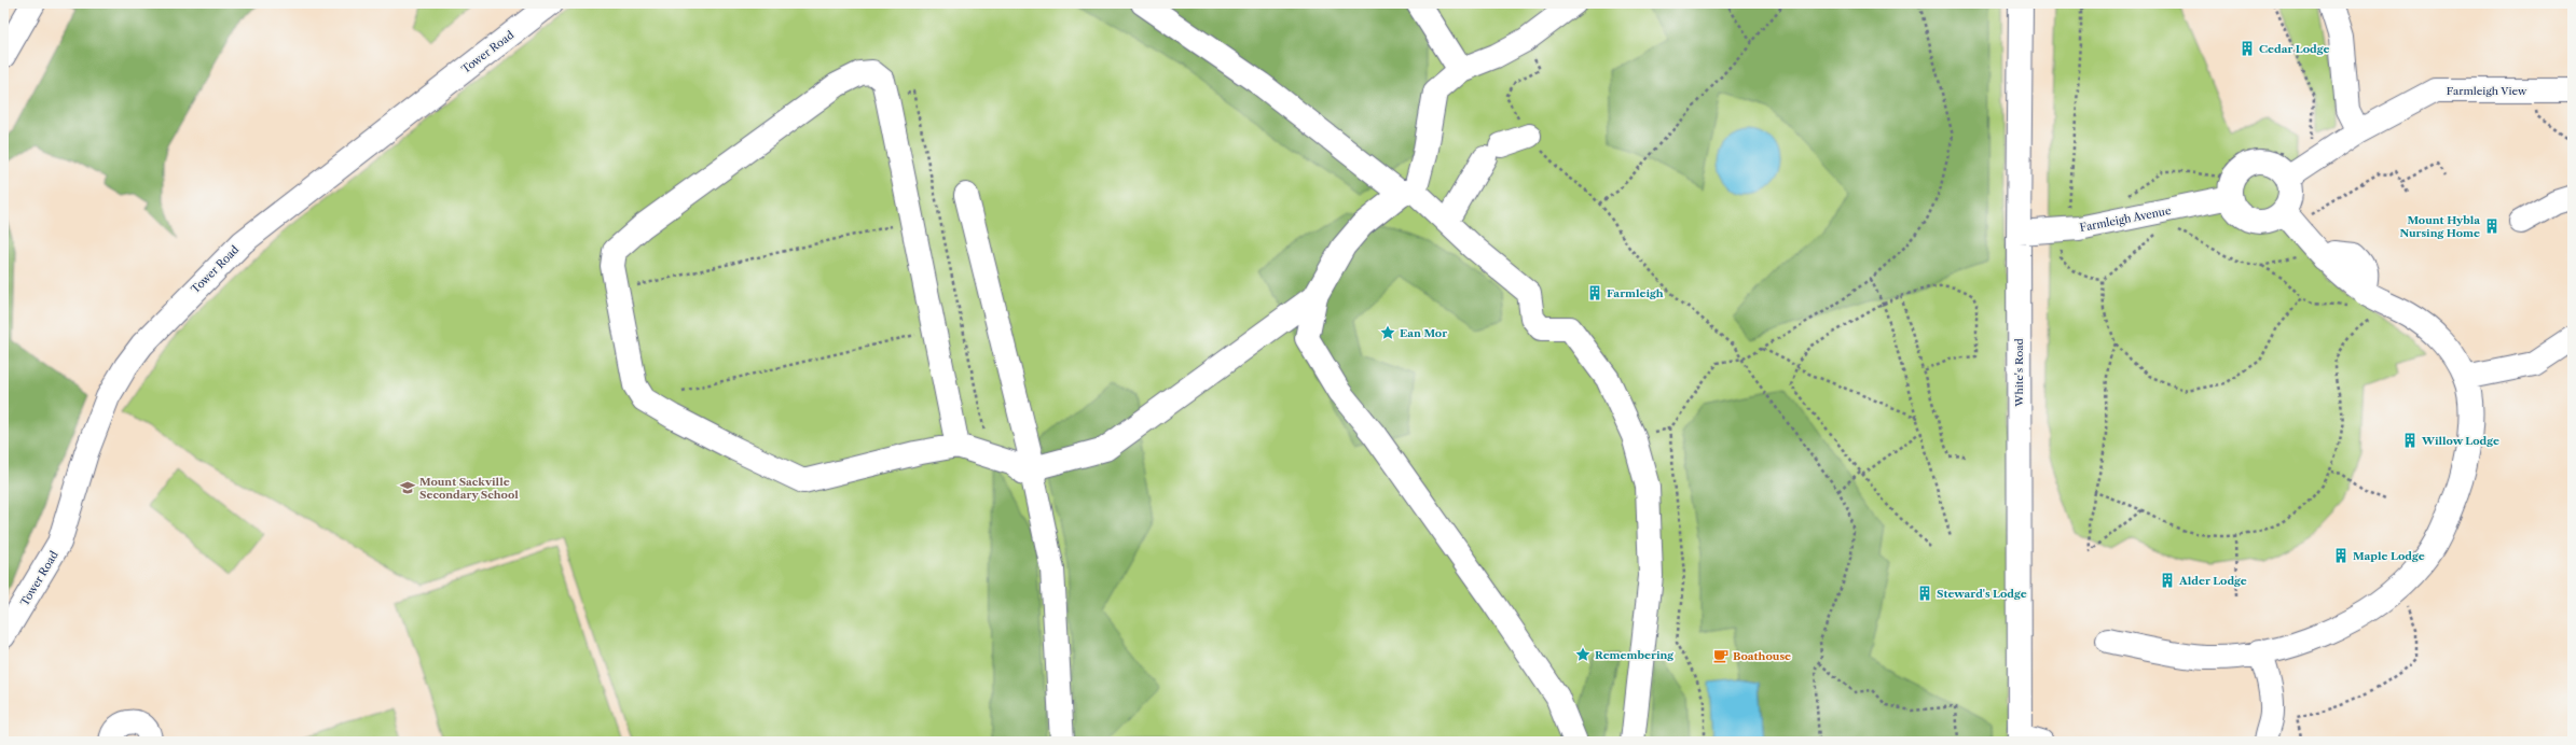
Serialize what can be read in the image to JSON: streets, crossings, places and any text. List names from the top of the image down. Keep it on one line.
{"streets":{"street":["Tower Road","Farmleigh View","Farmleigh Avenue","White's Road"]},"crossings":[["Farmleigh Avenue","White's Road"]],"places":{"building":["Cedar Lodge","Mount Hybla Nursing Home","Farmleigh","Willow Lodge","Maple Lodge","Alder Lodge","Steward's Lodge"],"place":["Ean Mor","Remembering"],"school or university":["Mount Sackville Secondary School"],"cafe":["Boathouse"]}}
